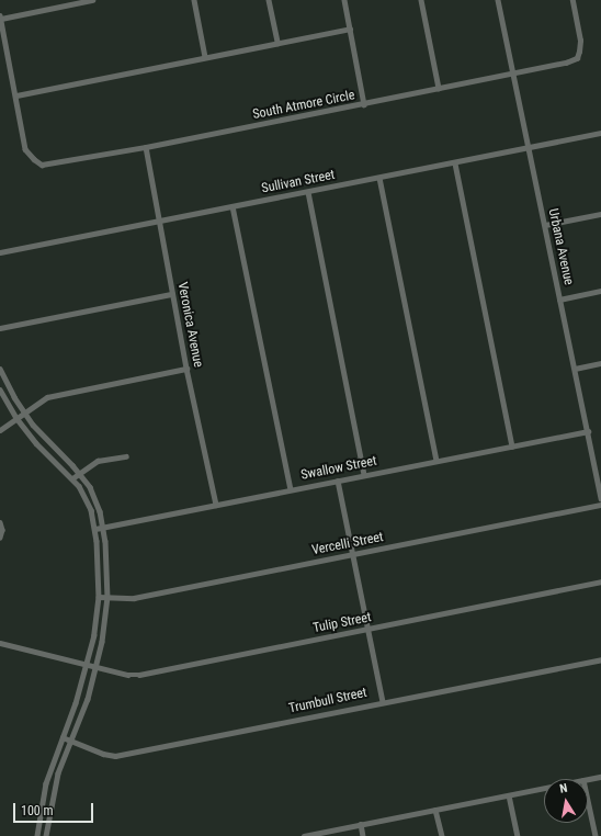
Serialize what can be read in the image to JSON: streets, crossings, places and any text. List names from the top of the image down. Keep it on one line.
{"streets":{"street":["South Atmore Circle","Sullivan Street","Urbana Avenue","Veronica Avenue","Swallow Street","Vercelli Street","Tulip Street","Trumbull Street"]},"crossings":[["South Atmore Circle","Urbana Avenue"],["South Atmore Circle","Veronica Avenue"],["Sullivan Street","Urbana Avenue"],["Sullivan Street","Veronica Avenue"],["Urbana Avenue","Swallow Street"],["Veronica Avenue","Swallow Street"]],"scale_bar":"100 m","north":"top"}
